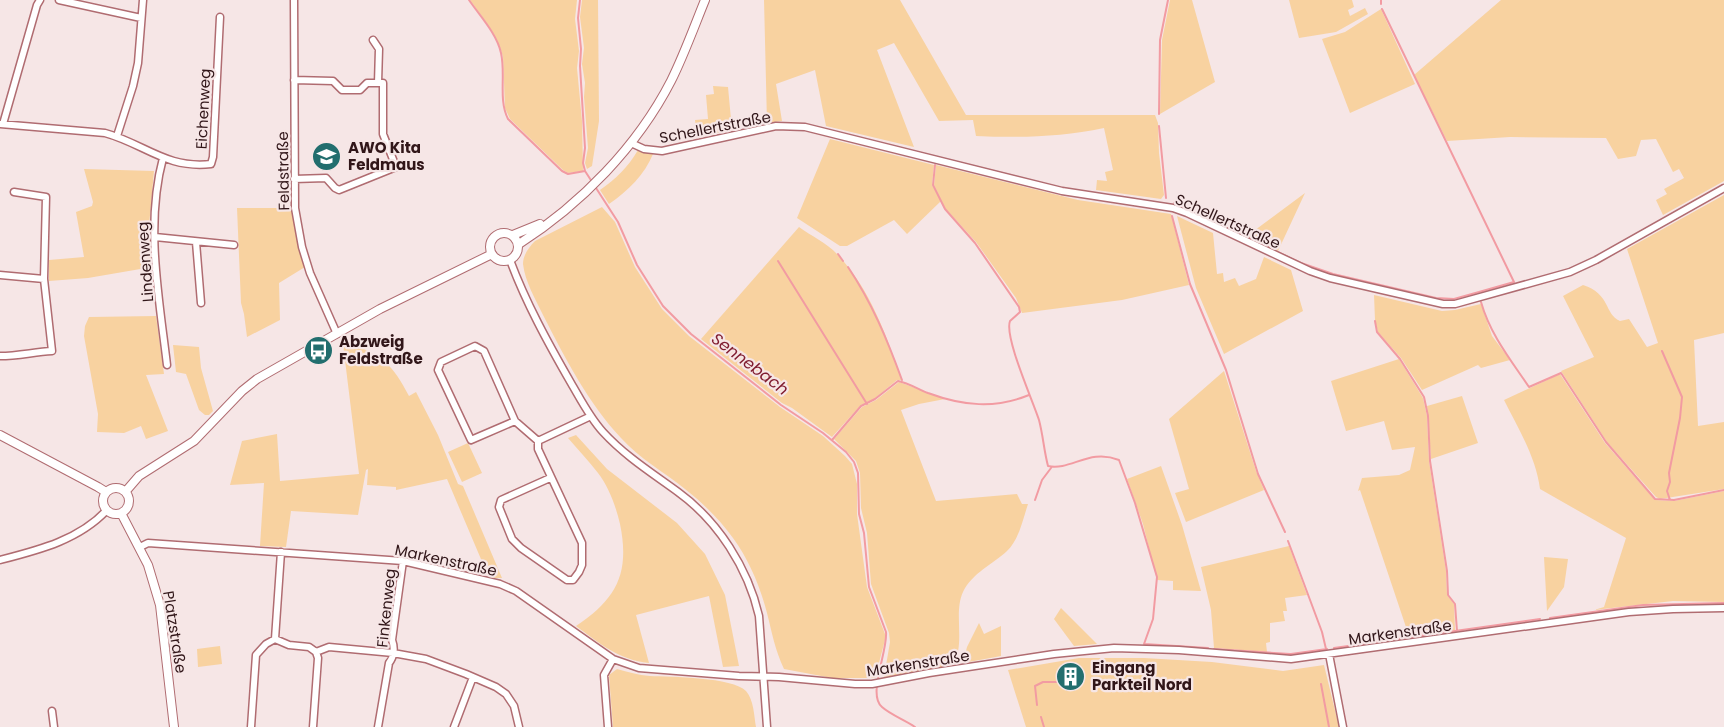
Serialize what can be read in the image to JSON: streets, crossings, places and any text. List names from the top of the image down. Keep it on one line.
{"streets":{"street":["Eichenweg","Schellertstraße","Feldstraße","Lindenweg","Markenstraße","Finkenweg","Platzstraße"]},"crossings":[["Eichenweg","Lindenweg"],["Markenstraße","Finkenweg"],["Markenstraße","Platzstraße"]],"water":["Sennebach"],"places":{"school or university":["AWO Kita Feldmaus"],"bus stop":["Abzweig Feldstraße"],"building":["Eingang Parkteil Nord"]}}
